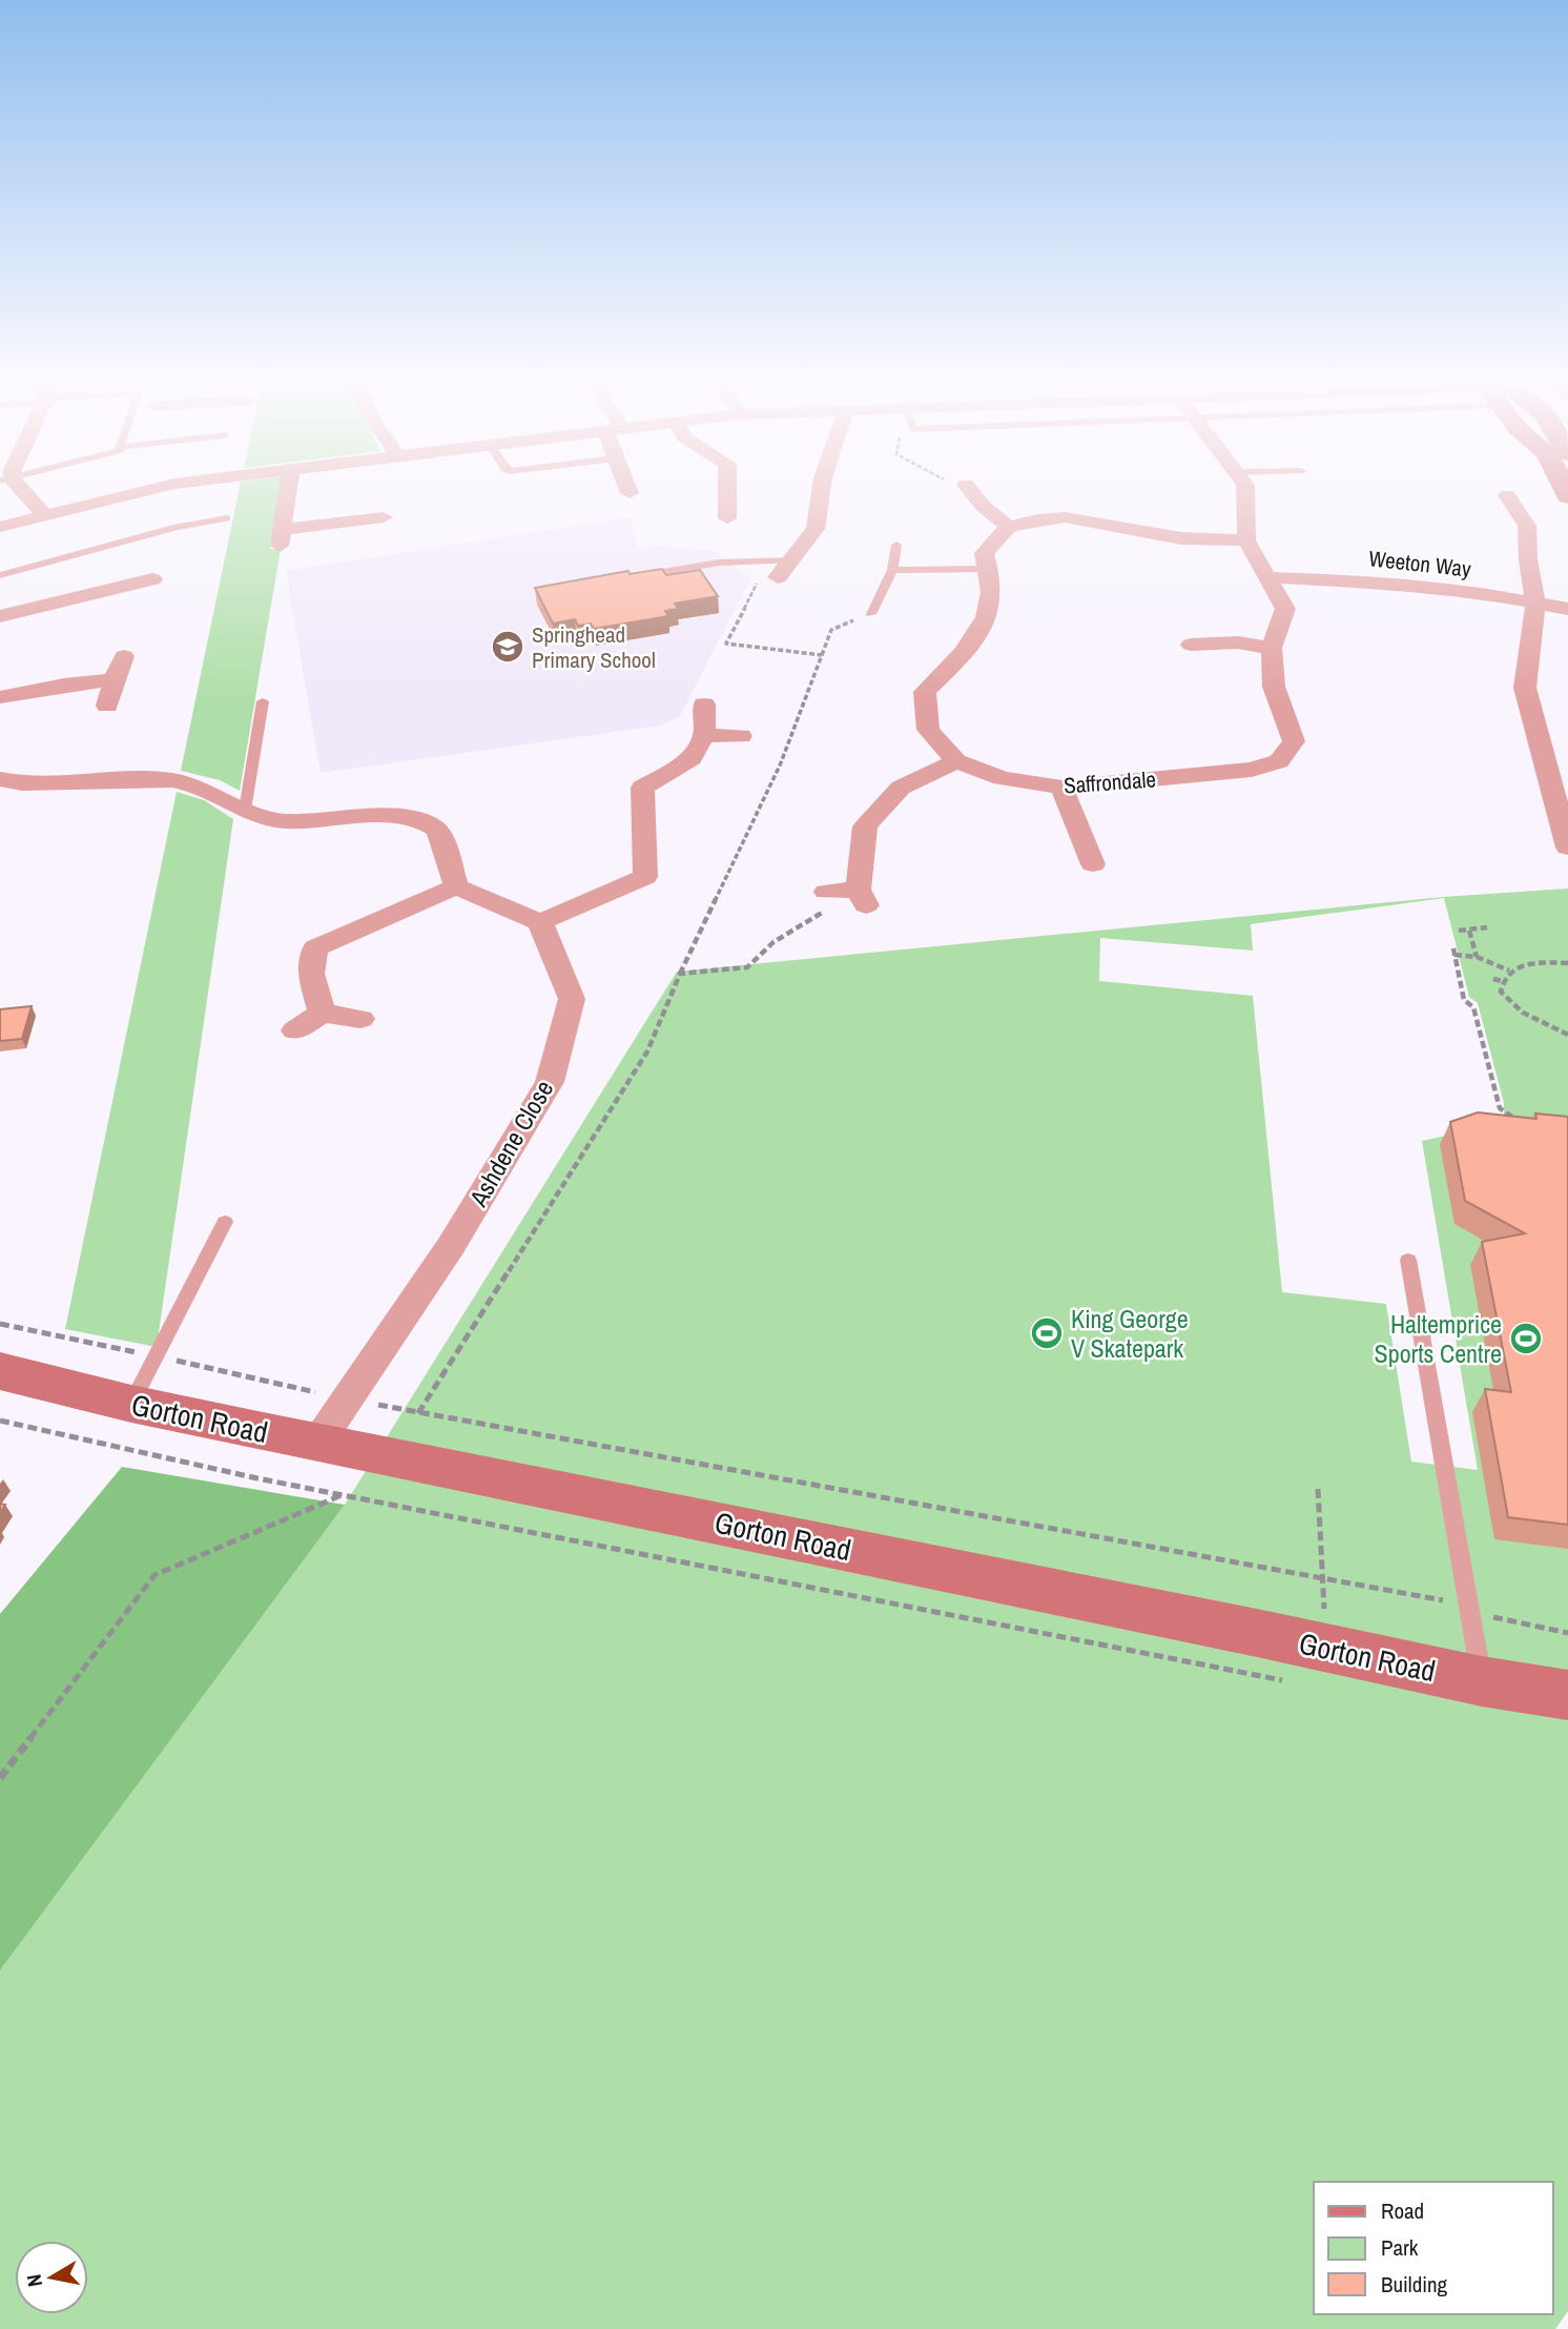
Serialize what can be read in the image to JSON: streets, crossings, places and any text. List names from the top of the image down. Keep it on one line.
{"streets":{"main road":["Gorton Road"],"street":["Weeton Way","Saffrondale","Ashdene Close"]},"crossings":[["Weeton Way","Saffrondale"],["Ashdene Close","Gorton Road"]],"places":{"school or university":["Springhead Primary School"],"sports":["King George V Skatepark","Haltemprice Sports Centre"]},"legend":["Road","Park","Building"],"north":"left"}
